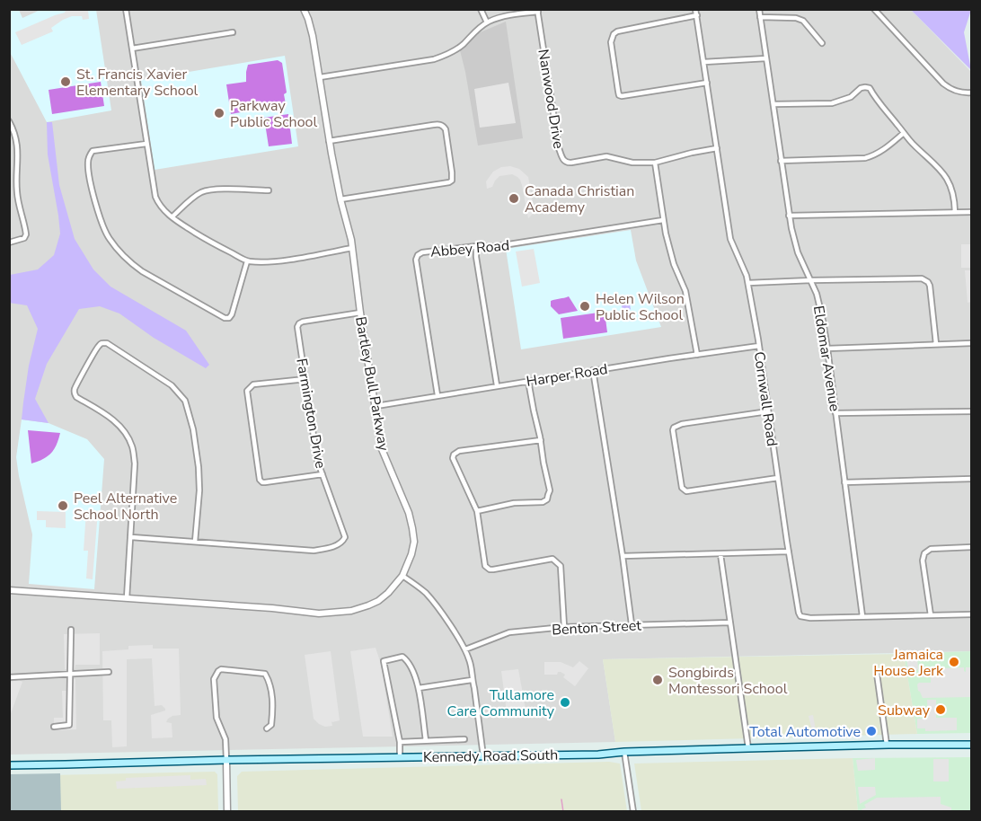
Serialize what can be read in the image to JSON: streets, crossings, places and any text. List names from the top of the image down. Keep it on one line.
{"streets":{"main road":["Kennedy Road South"],"street":["Nanwood Drive","Abbey Road","Eldomar Avenue","Harper Road","Bartley Bull Parkway","Cornwall Road","Farmington Drive","Benton Street"]},"crossings":[["Nanwood Drive","Cornwall Road"],["Abbey Road","Harper Road"],["Eldomar Avenue","Cornwall Road"],["Harper Road","Bartley Bull Parkway"],["Harper Road","Cornwall Road"],["Bartley Bull Parkway","Farmington Drive"]],"places":["St. Francis Xavier Elementary School","Parkway Public School","Canada Christian Academy","Helen Wilson Public School","Peel Alternative School North","Jamaica House Jerk","Songbirds Montessori School","Tullamore Care Community","Subway","Total Automotive"]}
